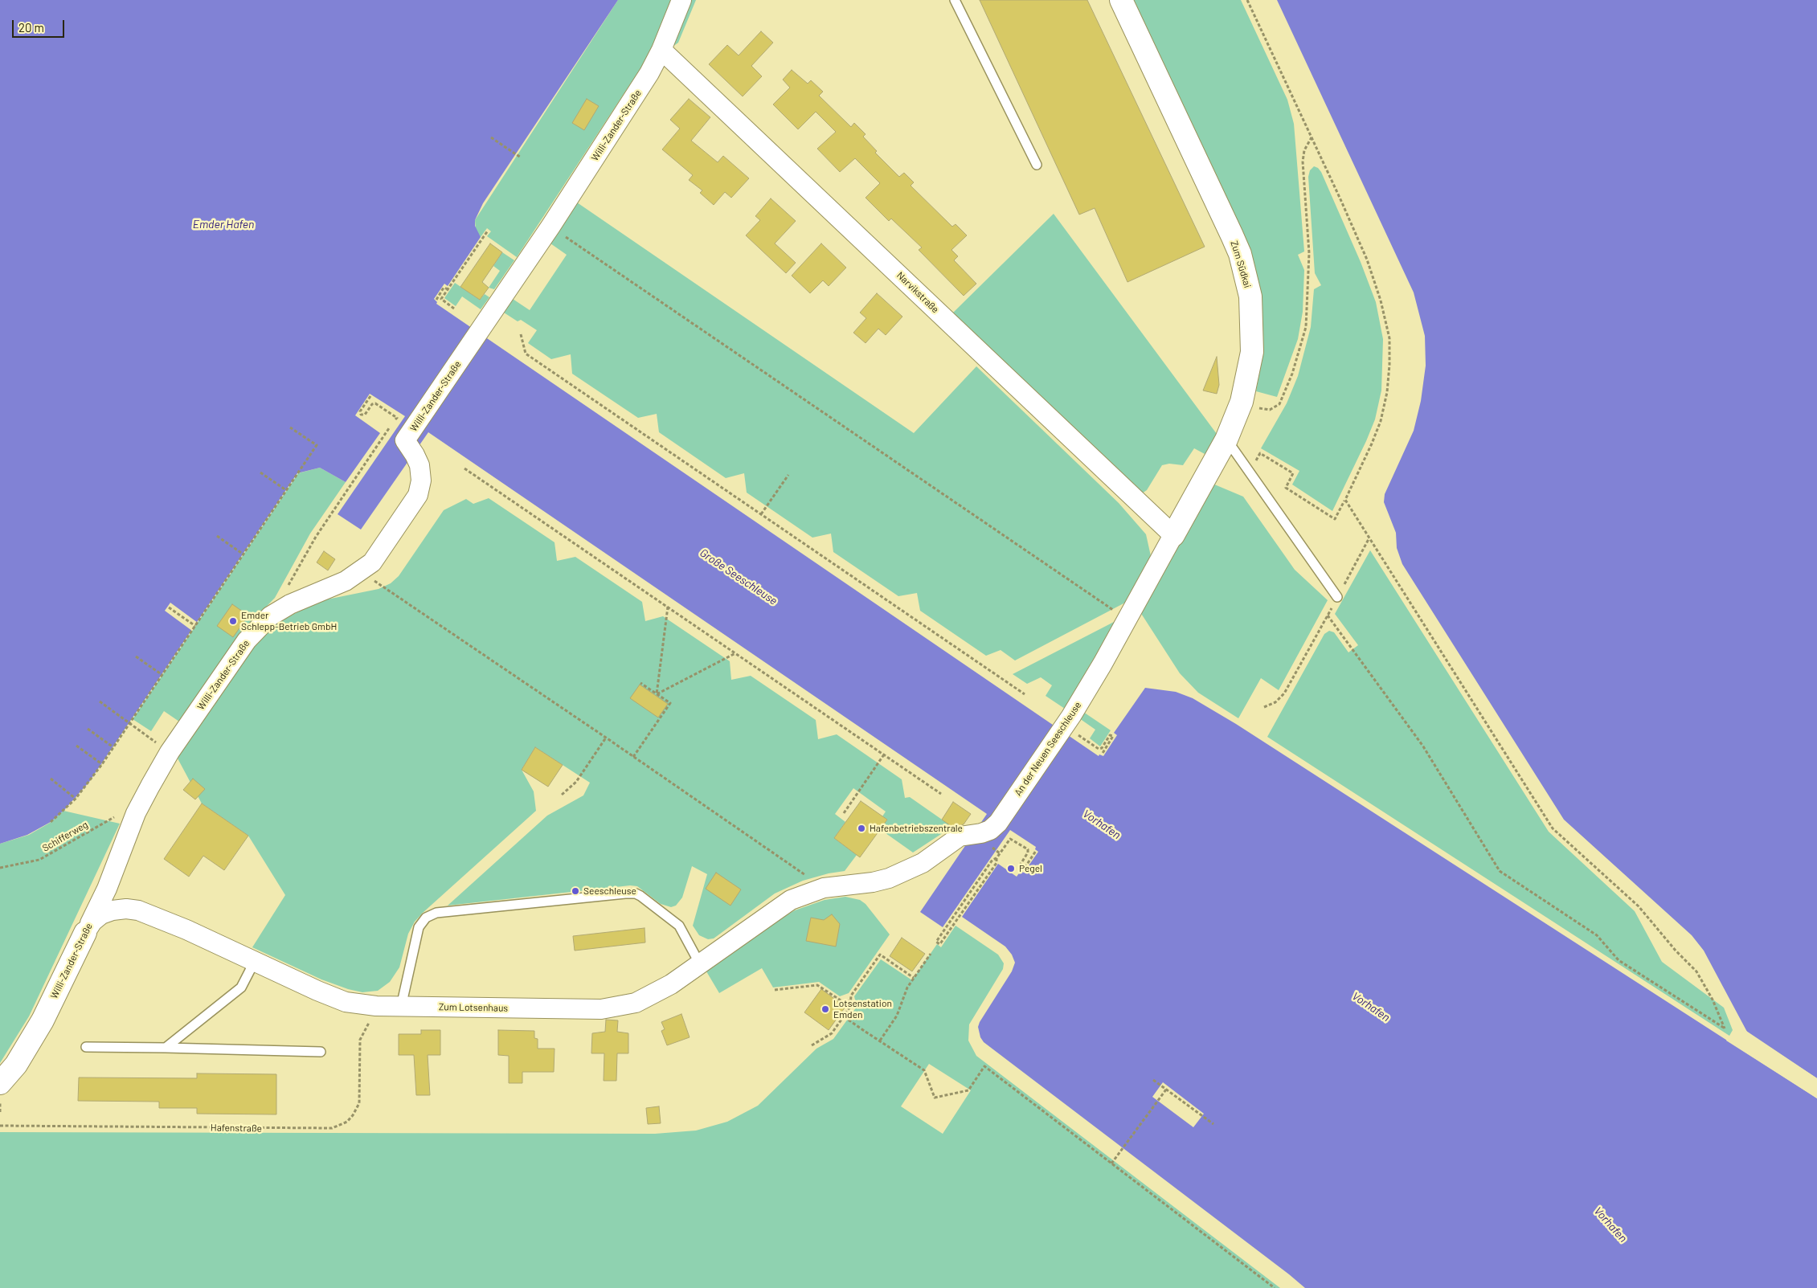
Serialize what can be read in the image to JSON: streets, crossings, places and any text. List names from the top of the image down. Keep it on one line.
{"streets":{"street":["Willi-Zander-Straße","Zum Südkai","Narvikstraße","An der Neuen Seeschleuse","Zum Lotsenhaus"],"path":["Schifferweg","Hafenstraße"]},"crossings":[["Willi-Zander-Straße","Narvikstraße"],["Willi-Zander-Straße","Schifferweg"],["Willi-Zander-Straße","Zum Lotsenhaus"],["Zum Südkai","Narvikstraße"],["Zum Südkai","An der Neuen Seeschleuse"],["Narvikstraße","An der Neuen Seeschleuse"],["An der Neuen Seeschleuse","Zum Lotsenhaus"],["Zum Lotsenhaus","Hafenstraße"]],"water":["Emder Hafen","Große Seeschleuse","Vorhafen"],"places":["Emder Schlepp-Betrieb GmbH","Hafenbetriebszentrale","Pegel","Seeschleuse","Lotsenstation Emden"],"scale_bar":"20 m"}
